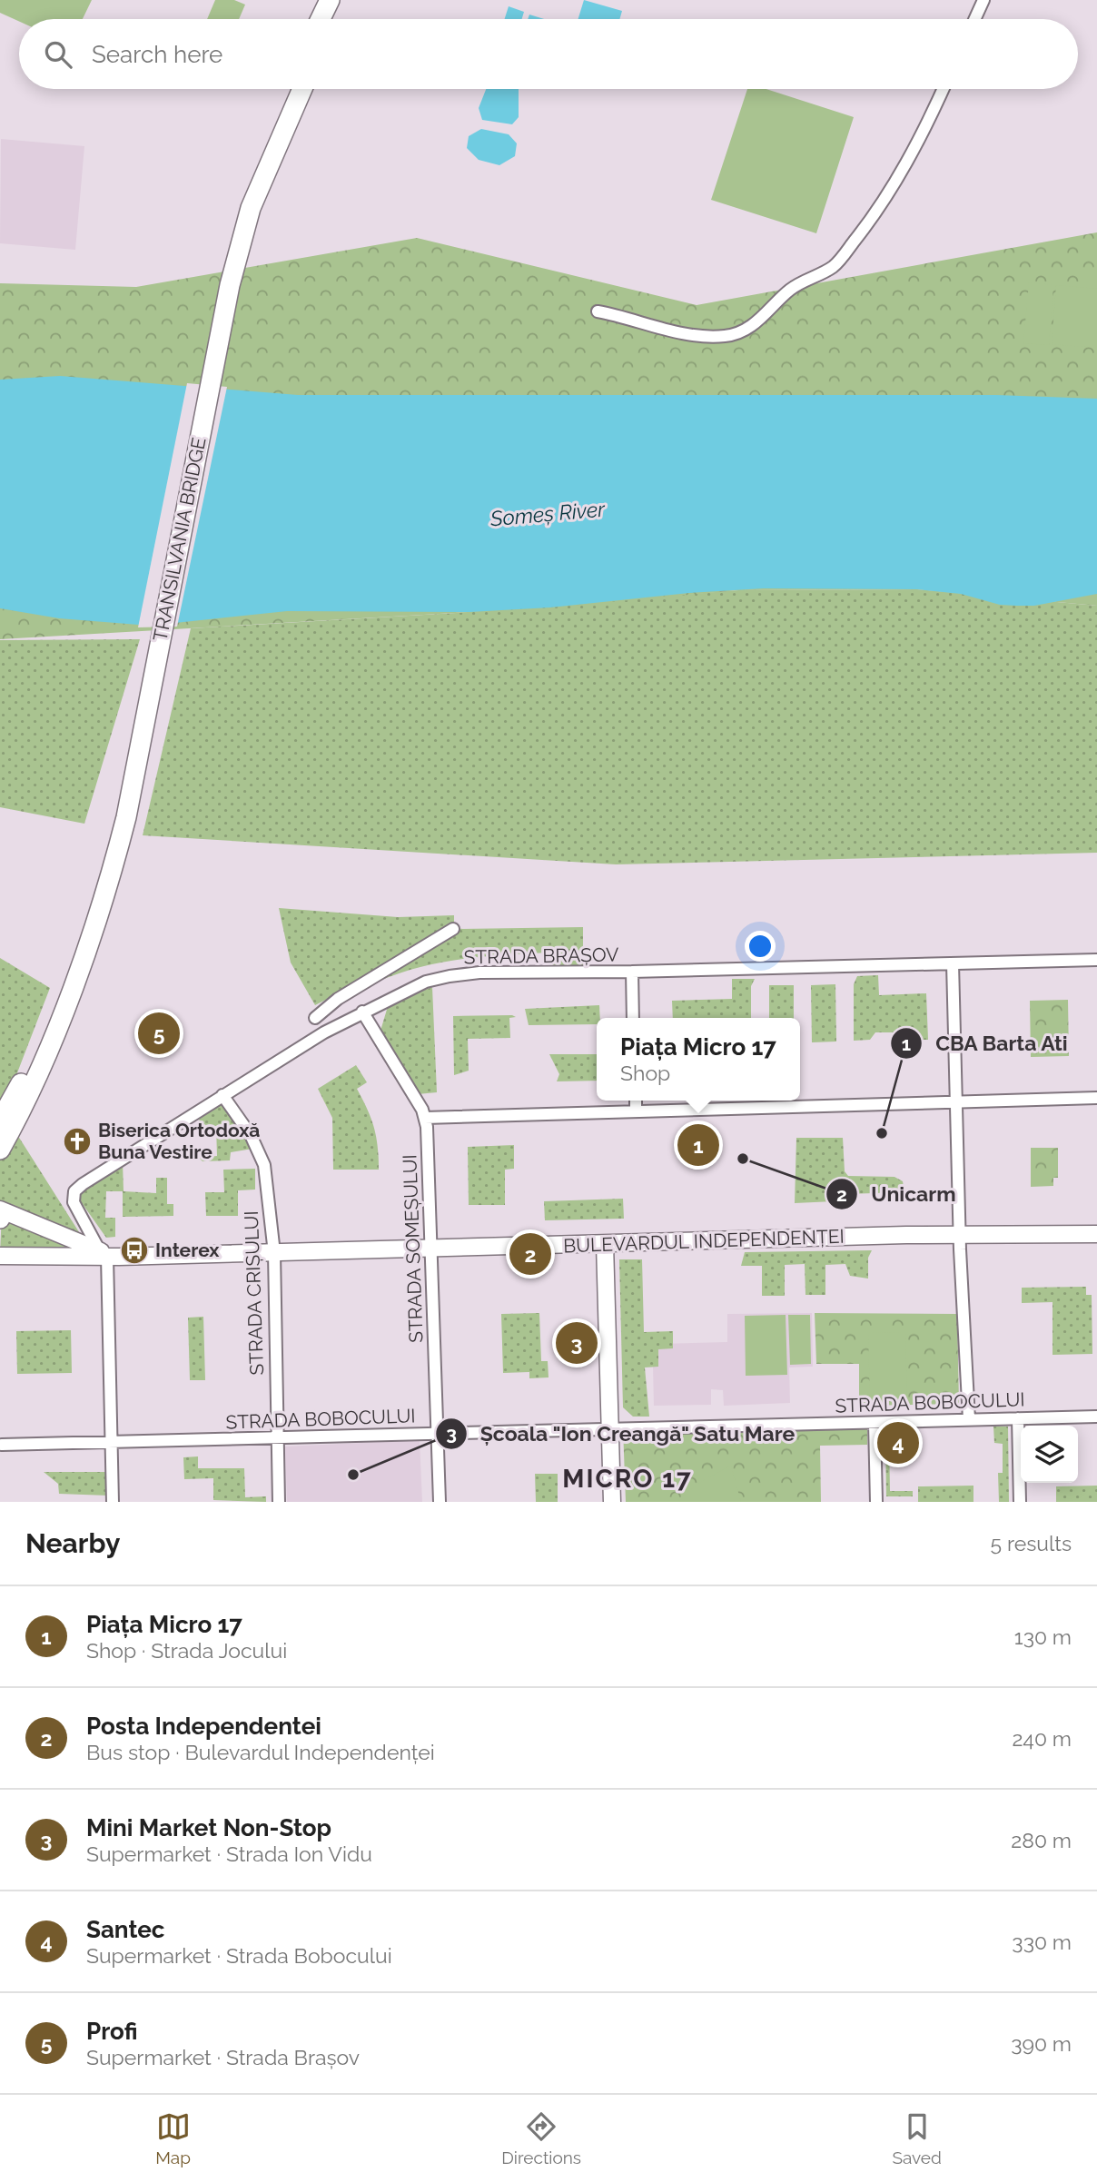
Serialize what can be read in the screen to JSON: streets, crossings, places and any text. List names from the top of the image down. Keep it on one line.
{"streets":{"main road":["TRANSILVANIA BRIDGE"],"street":["STRADA BRAȘOV","BULEVARDUL INDEPENDENȚEI","STRADA SOMEȘULUI","STRADA CRIȘULUI","STRADA BOBOCULUI"]},"crossings":[["STRADA BRAȘOV","BULEVARDUL INDEPENDENȚEI"],["STRADA BRAȘOV","STRADA SOMEȘULUI"],["STRADA BRAȘOV","STRADA CRIȘULUI"],["BULEVARDUL INDEPENDENȚEI","STRADA SOMEȘULUI"],["BULEVARDUL INDEPENDENȚEI","STRADA CRIȘULUI"],["STRADA SOMEȘULUI","STRADA BOBOCULUI"],["STRADA CRIȘULUI","STRADA BOBOCULUI"]],"districts":["MICRO 17"],"water":["Someș River"],"places":{"other":["CBA Barta Ati","Unicarm","Școala \"Ion Creangă\" Satu Mare"],"church":["Biserica Ortodoxă Buna Vestire"],"bus stop":["Interex"]},"page":{"search":"Search here","pins":["5","1","2","3","4"],"popup":["Piața Micro 17","Shop"],"heading":["Nearby","5 results"],"list":[{"mark":"1","name":"Piața Micro 17","note":"Shop · Strada Jocului","value":"130 m"},{"mark":"2","name":"Posta Independentei","note":"Bus stop · Bulevardul Independenței","value":"240 m"},{"mark":"3","name":"Mini Market Non-Stop","note":"Supermarket · Strada Ion Vidu","value":"280 m"},{"mark":"4","name":"Santec","note":"Supermarket · Strada Bobocului","value":"330 m"},{"mark":"5","name":"Profi","note":"Supermarket · Strada Brașov","value":"390 m"}],"nav":["Map","Directions","Saved"]}}
